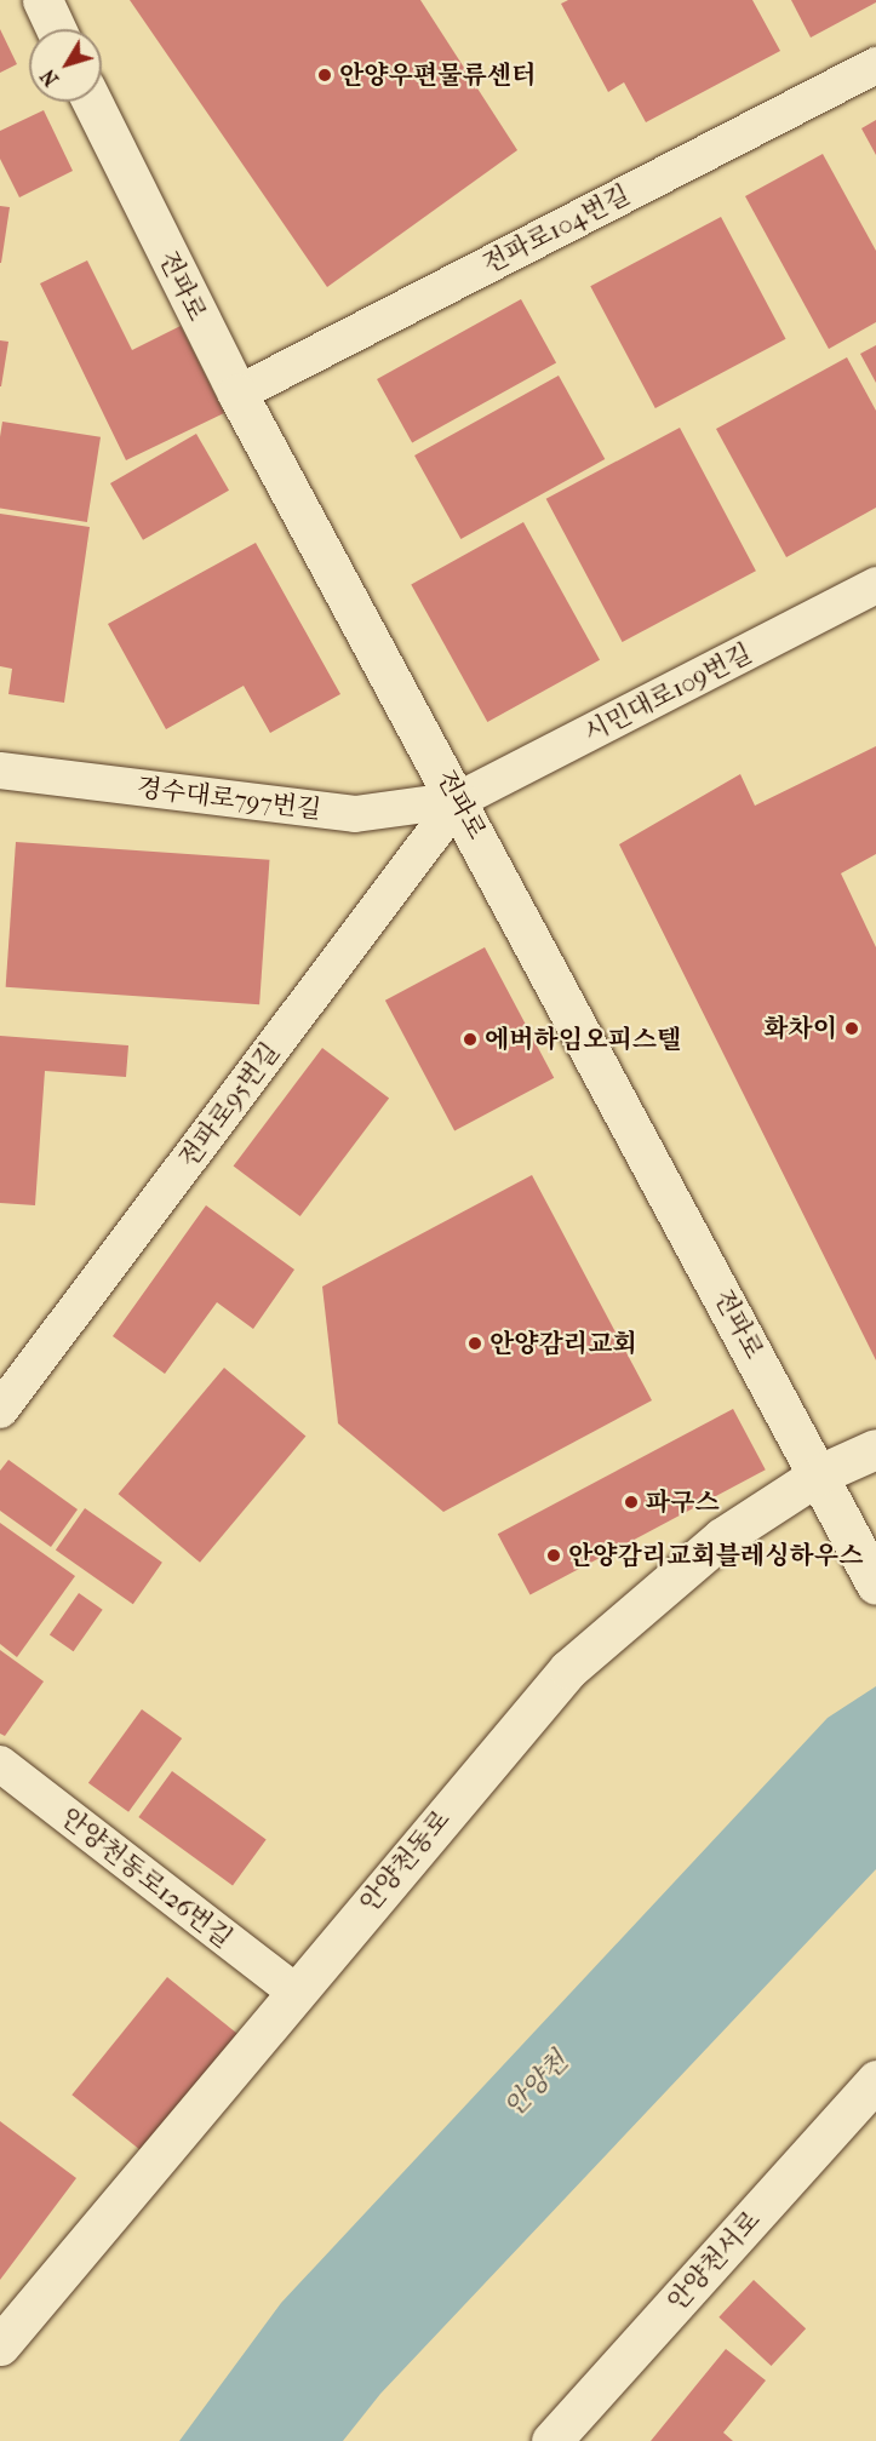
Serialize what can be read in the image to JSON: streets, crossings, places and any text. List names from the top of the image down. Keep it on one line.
{"streets":{"street":["전파로104번길","전파로","시민대로109번길","경수대로797번길","전파로95번길","안양천동로","안양천동로126번길","안양천서로"]},"crossings":[["전파로104번길","전파로"],["전파로","시민대로109번길"],["전파로","경수대로797번길"],["전파로","전파로95번길"],["전파로","안양천동로"],["시민대로109번길","경수대로797번길"],["시민대로109번길","전파로95번길"],["경수대로797번길","전파로95번길"],["안양천동로","안양천동로126번길"]],"water":["안양천"],"places":["안양우편물류센터","화차이","에버하임오피스텔","안양감리교회","파구스","안양감리교회블레싱하우스"],"north":"bottom left"}
